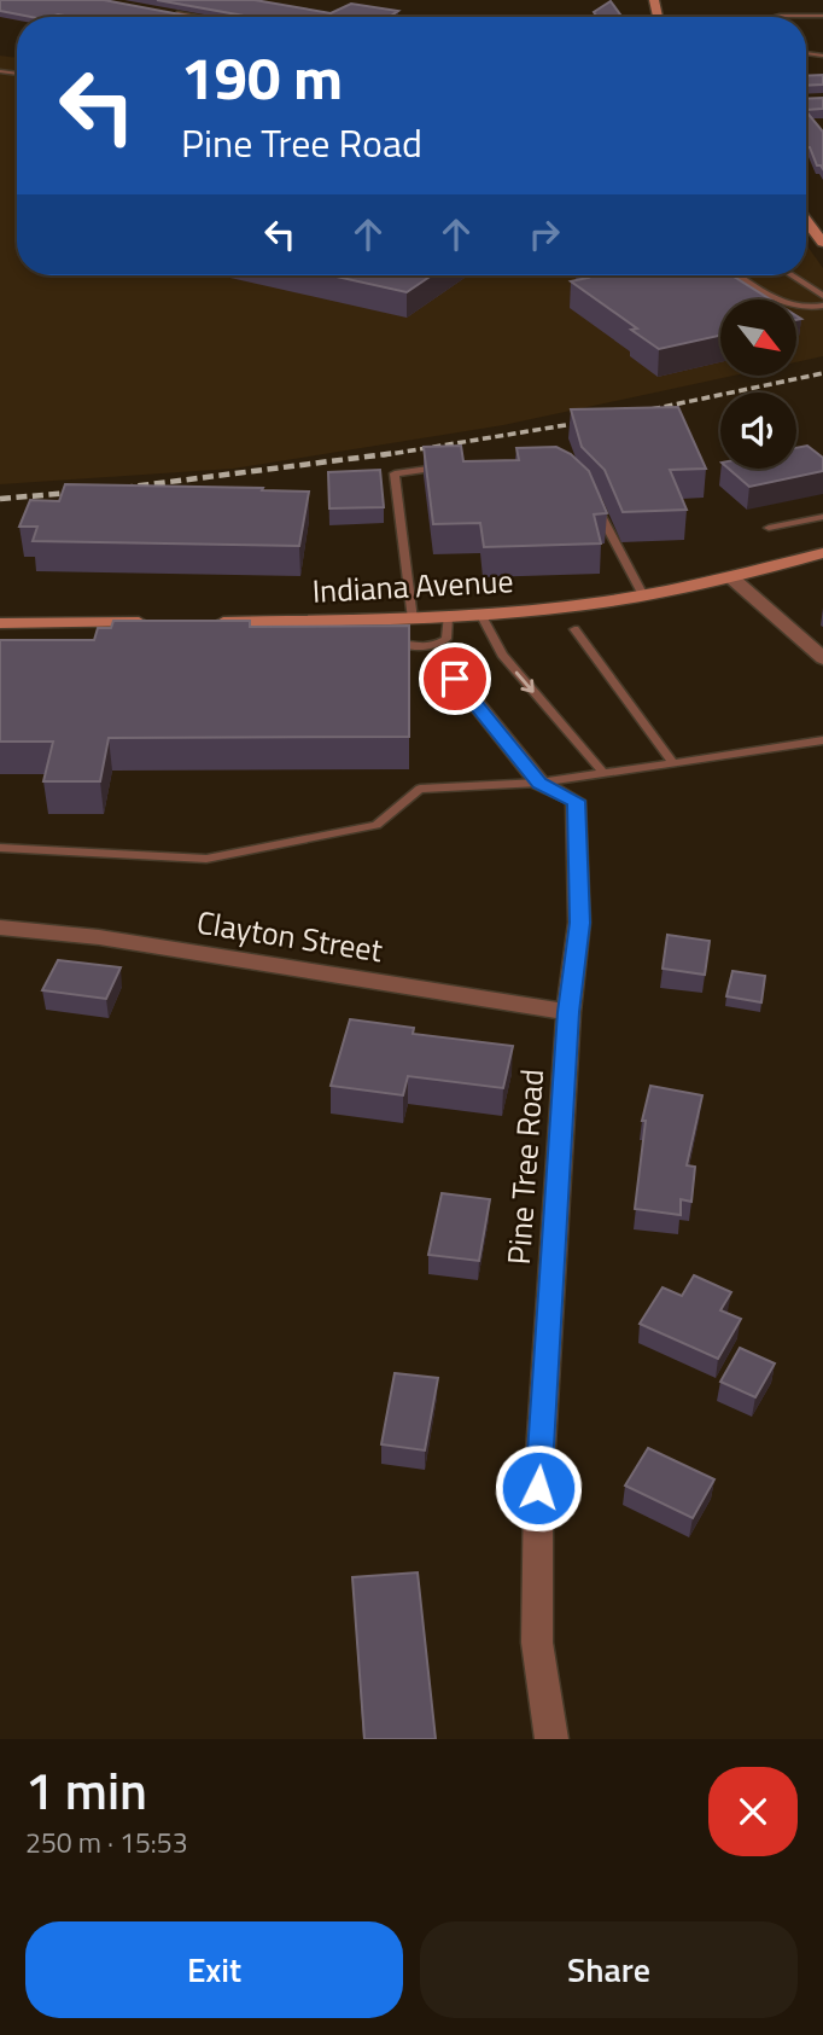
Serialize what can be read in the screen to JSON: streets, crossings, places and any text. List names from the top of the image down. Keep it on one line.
{"streets":{"main road":["Indiana Avenue"],"street":["Clayton Street","Pine Tree Road"]},"crossings":[["Clayton Street","Pine Tree Road"]],"north":"bottom right","page":{"turn":["190 m","Pine Tree Road"],"heading":["1 min","250 m · 15:53"],"buttons":["Exit","Share"]}}
